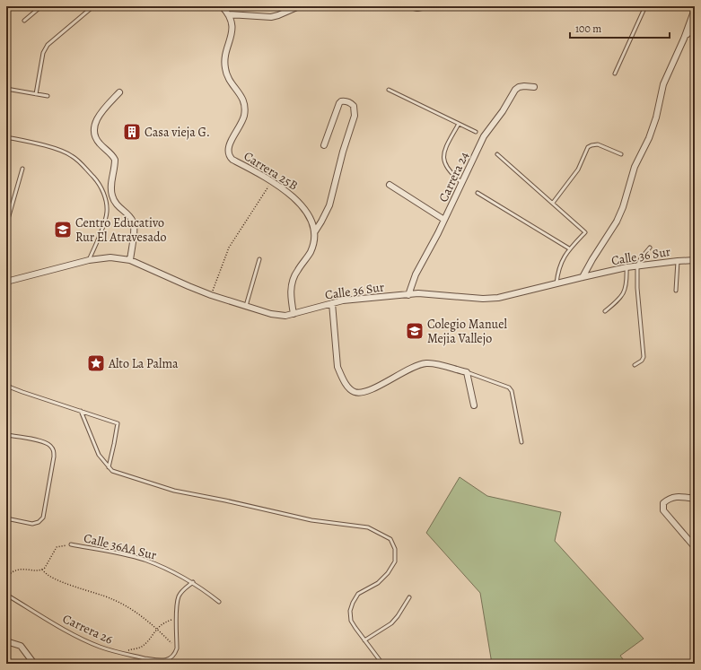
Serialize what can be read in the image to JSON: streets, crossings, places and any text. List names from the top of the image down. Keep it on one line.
{"streets":{"street":["Carrera 25B","Carrera 24","Calle 36 Sur"],"lane":["Calle 36AA Sur","Carrera 26"]},"crossings":[["Carrera 24","Calle 36 Sur"]],"places":{"building":["Casa vieja G."],"school or university":["Centro Educativo Rur El Atravesado","Colegio Manuel Mejia Vallejo"],"place":["Alto La Palma"]},"scale_bar":"100 m"}
